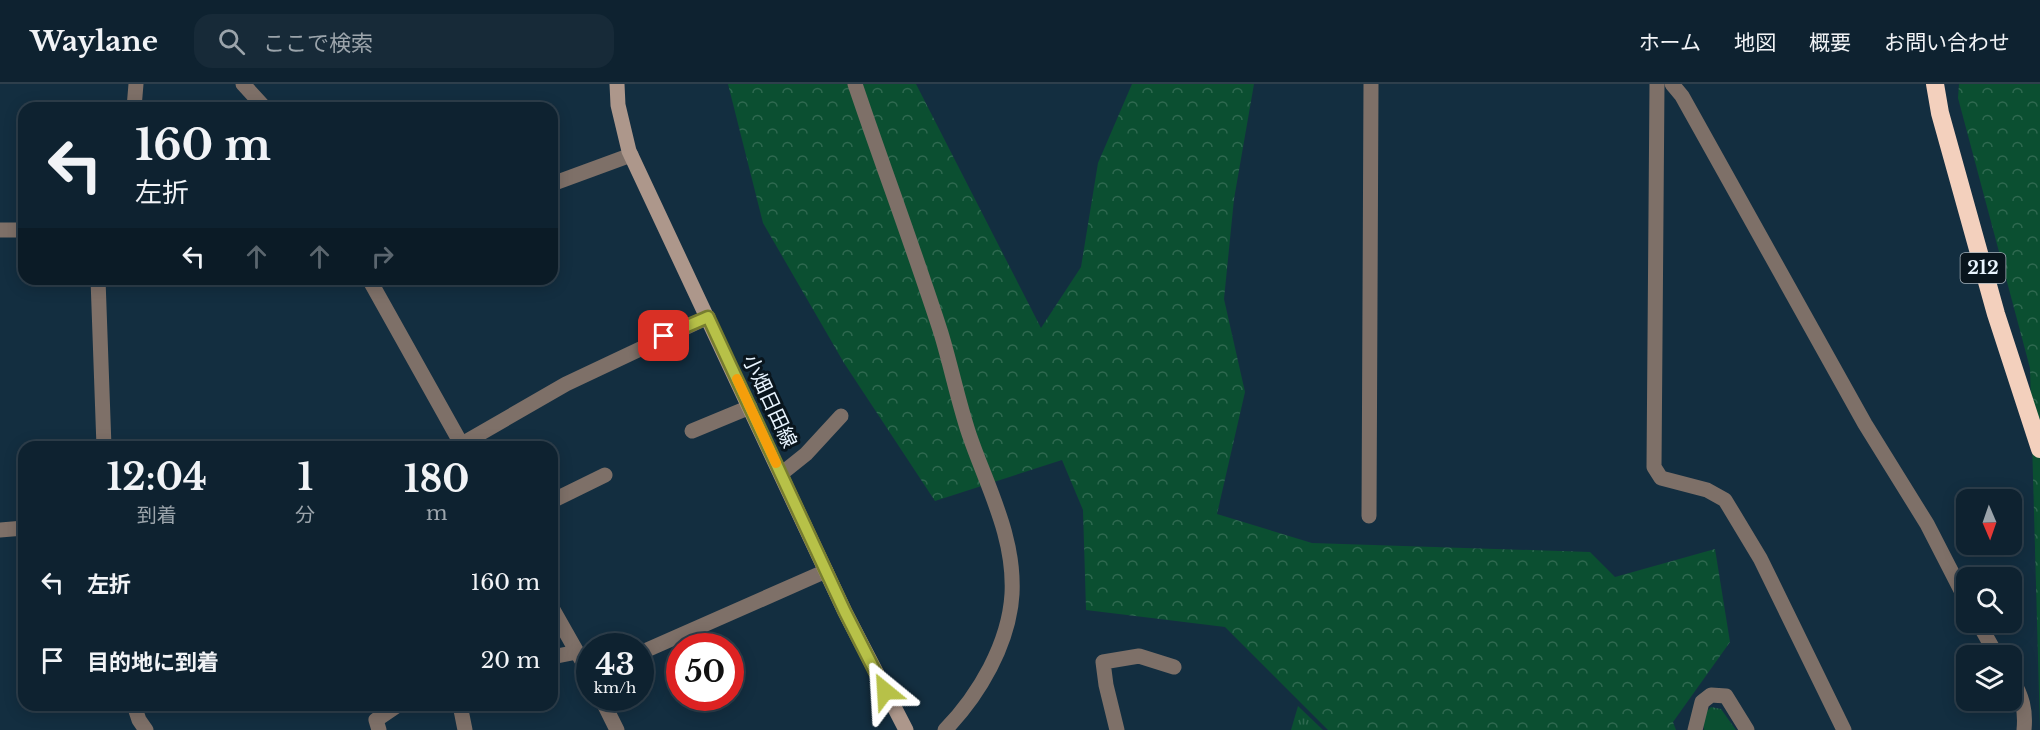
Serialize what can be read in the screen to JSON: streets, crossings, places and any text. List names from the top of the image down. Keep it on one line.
{"streets":{"highway":["212"],"main road":["小畑日田線"]},"north":"bottom","page":{"header":"Waylane","search":"ここで検索","nav":["ホーム","地図","概要","お問い合わせ"],"turn":["160 m","左折"],"eta":["12:04","到着","1","分","180","m"],"list":[{"name":"左折","value":"160 m"},{"name":"目的地に到着","value":"20 m"}],"speed":"43 km/h","limit":"50"}}
